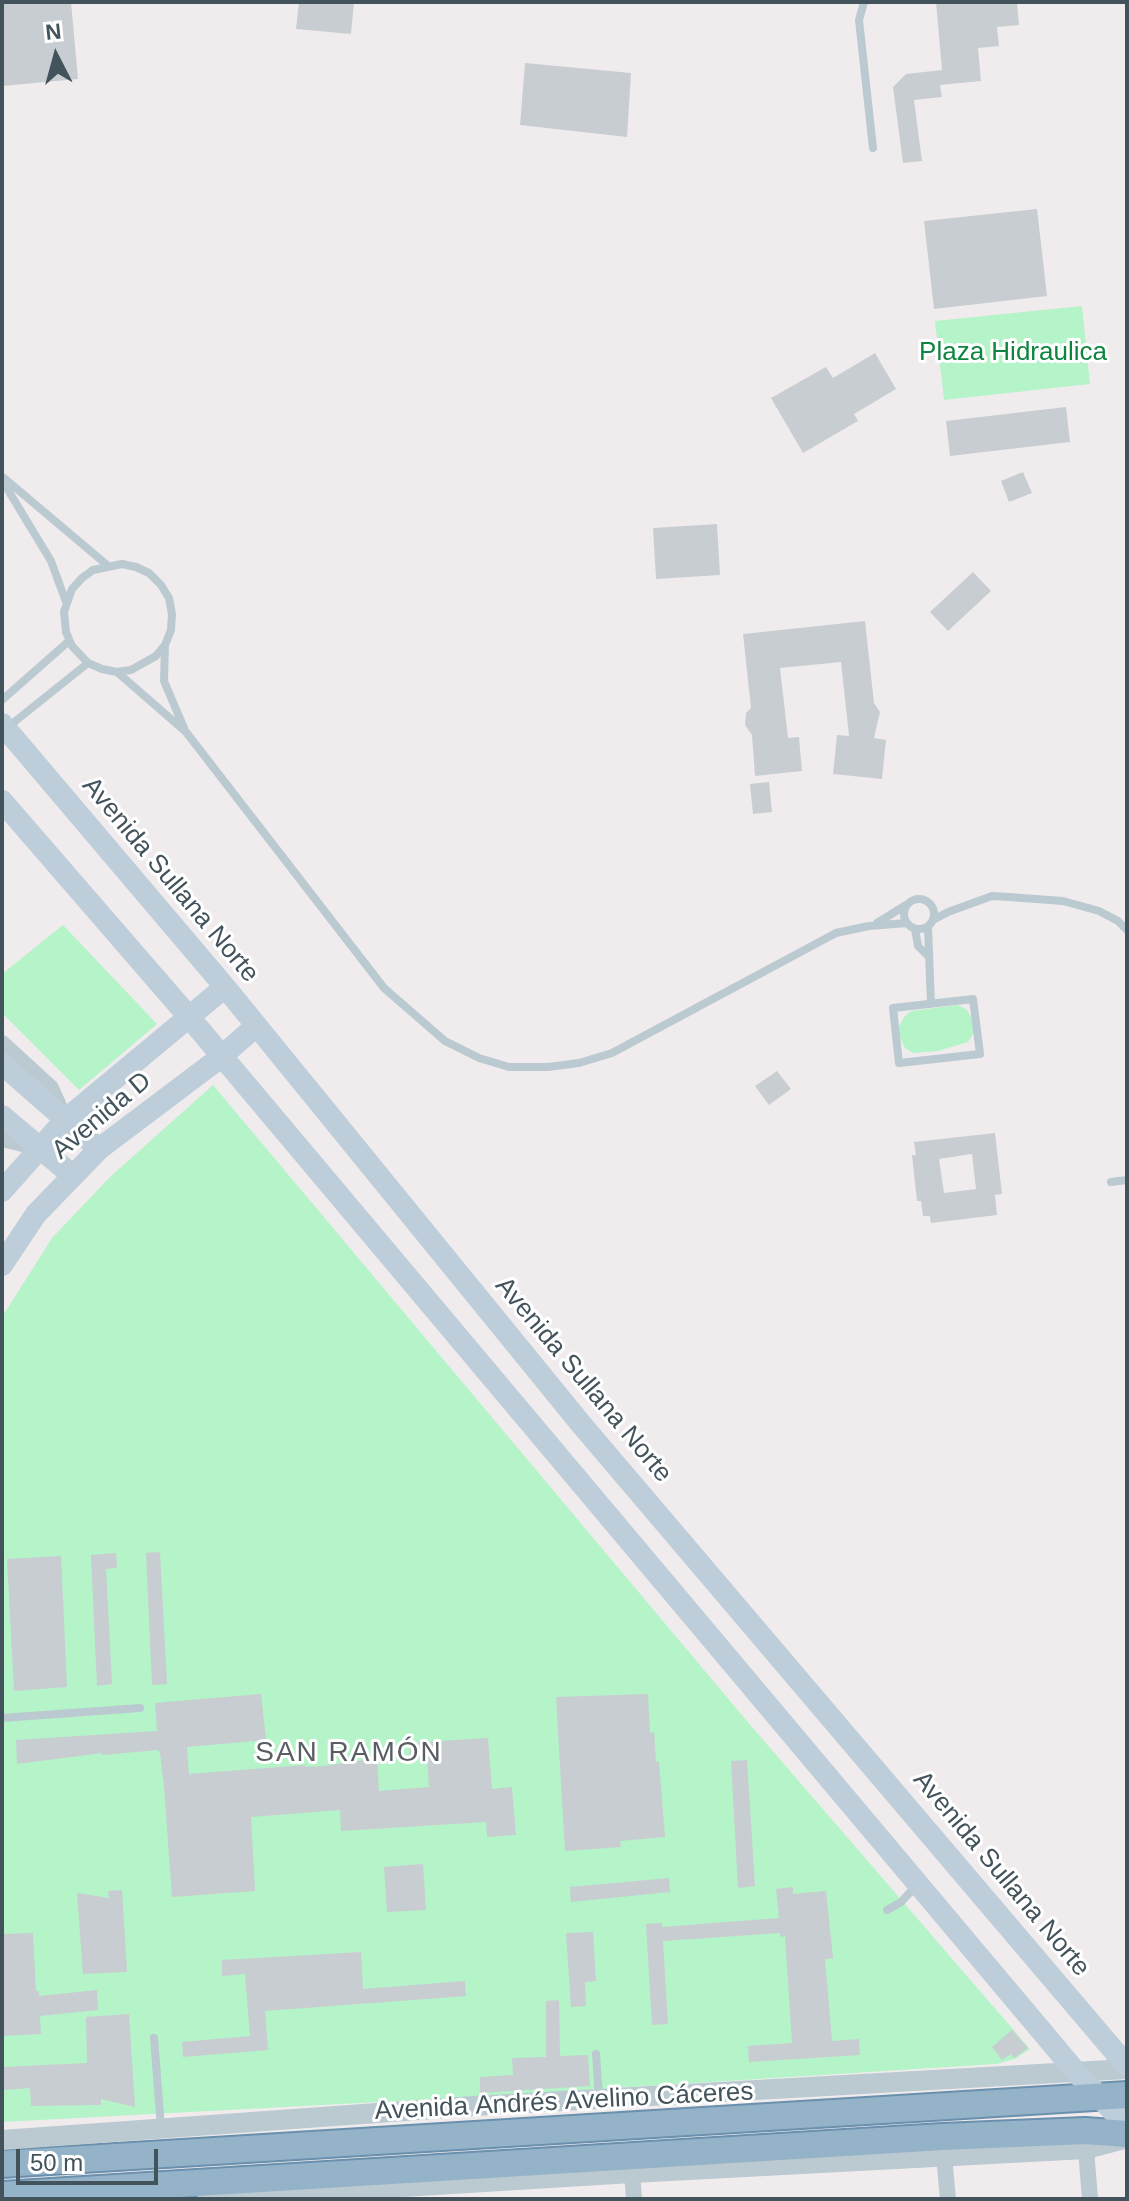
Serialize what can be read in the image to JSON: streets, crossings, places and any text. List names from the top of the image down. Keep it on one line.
{"streets":{"highway":["Avenida Andrés Avelino Cáceres"],"main road":["Avenida Sullana Norte","Avenida D"]},"crossings":[["Avenida Sullana Norte","Avenida D"],["Avenida Sullana Norte","Avenida Andrés Avelino Cáceres"]],"districts":["SAN RAMÓN"],"parks":["Plaza Hidraulica"],"scale_bar":"50 m","north":"top"}
